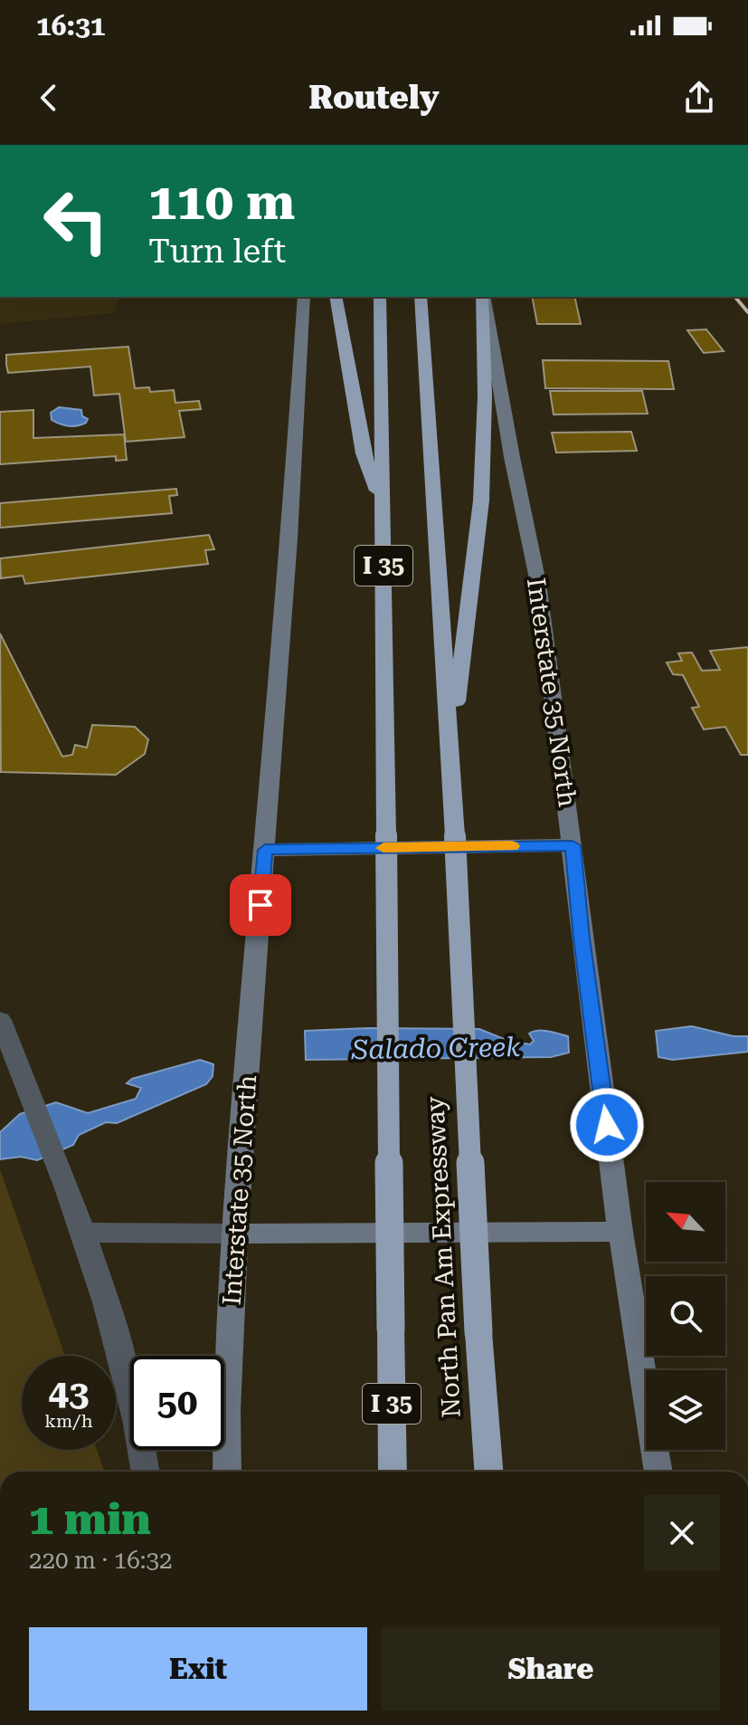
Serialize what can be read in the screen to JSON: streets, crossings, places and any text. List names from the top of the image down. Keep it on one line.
{"streets":{"highway":["I 35","North Pan Am Expressway"],"main road":["Interstate 35 North"]},"water":["Salado Creek"],"north":"top left","page":{"status":"16:31","header":"Routely","turn":["110 m","Turn left"],"speed":"43 km/h","limit":"50","heading":["1 min","220 m · 16:32"],"buttons":["Exit","Share"]}}
